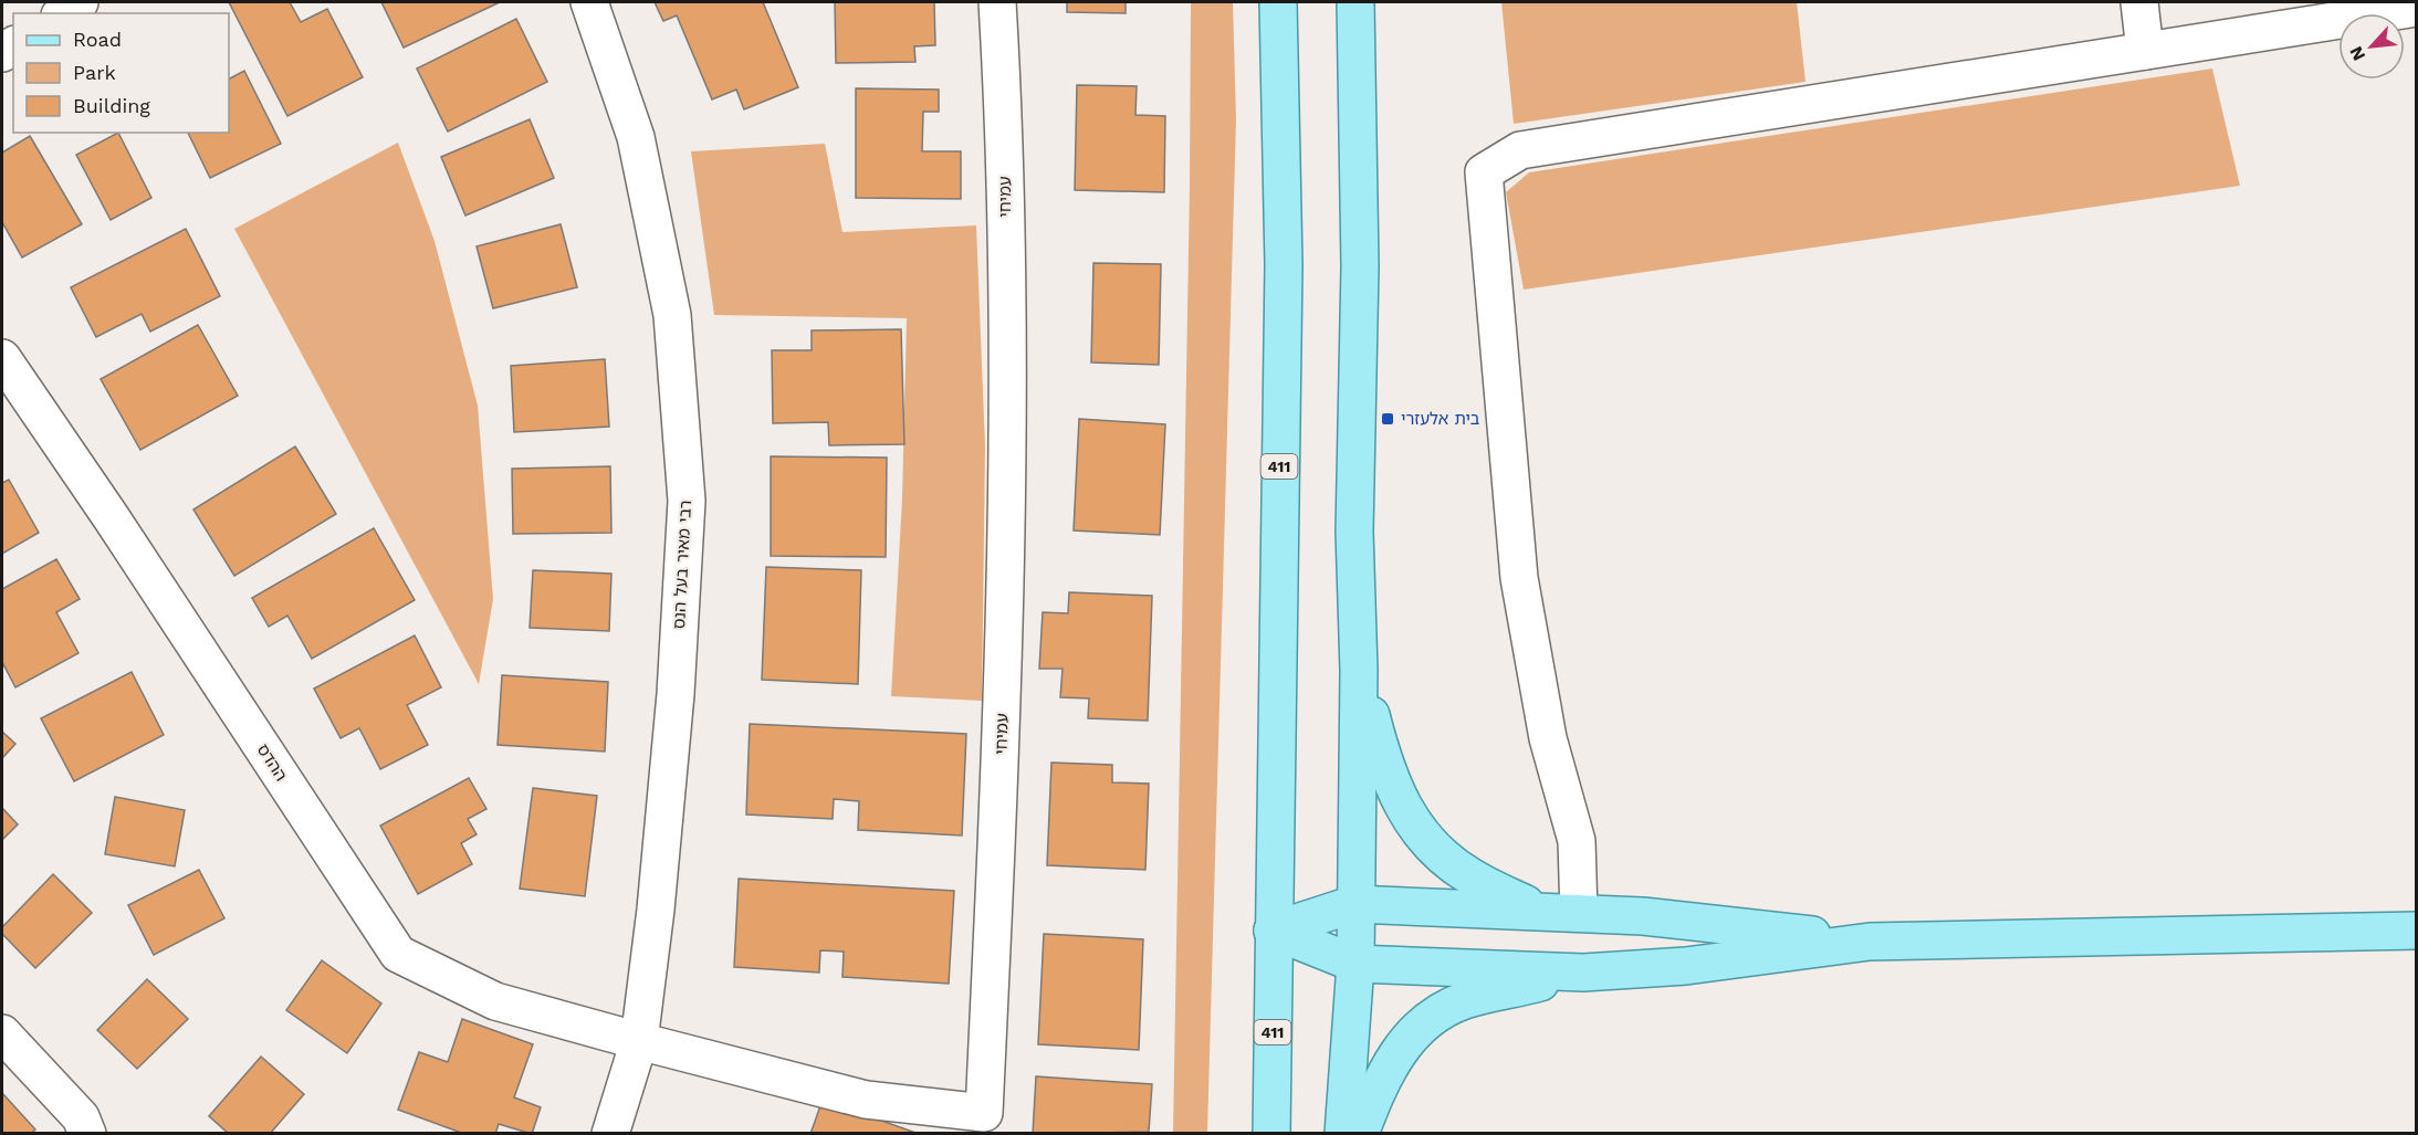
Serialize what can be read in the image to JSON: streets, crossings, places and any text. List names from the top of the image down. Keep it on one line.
{"streets":{"main road":["411"],"street":["עמיחי","רבי מאיר בעל הנס","ההדס"]},"crossings":[["עמיחי","רבי מאיר בעל הנס"],["עמיחי","ההדס"],["רבי מאיר בעל הנס","ההדס"]],"places":{"transit":["בית אלעזרי"]},"legend":["Road","Park","Building"],"north":"bottom left"}
